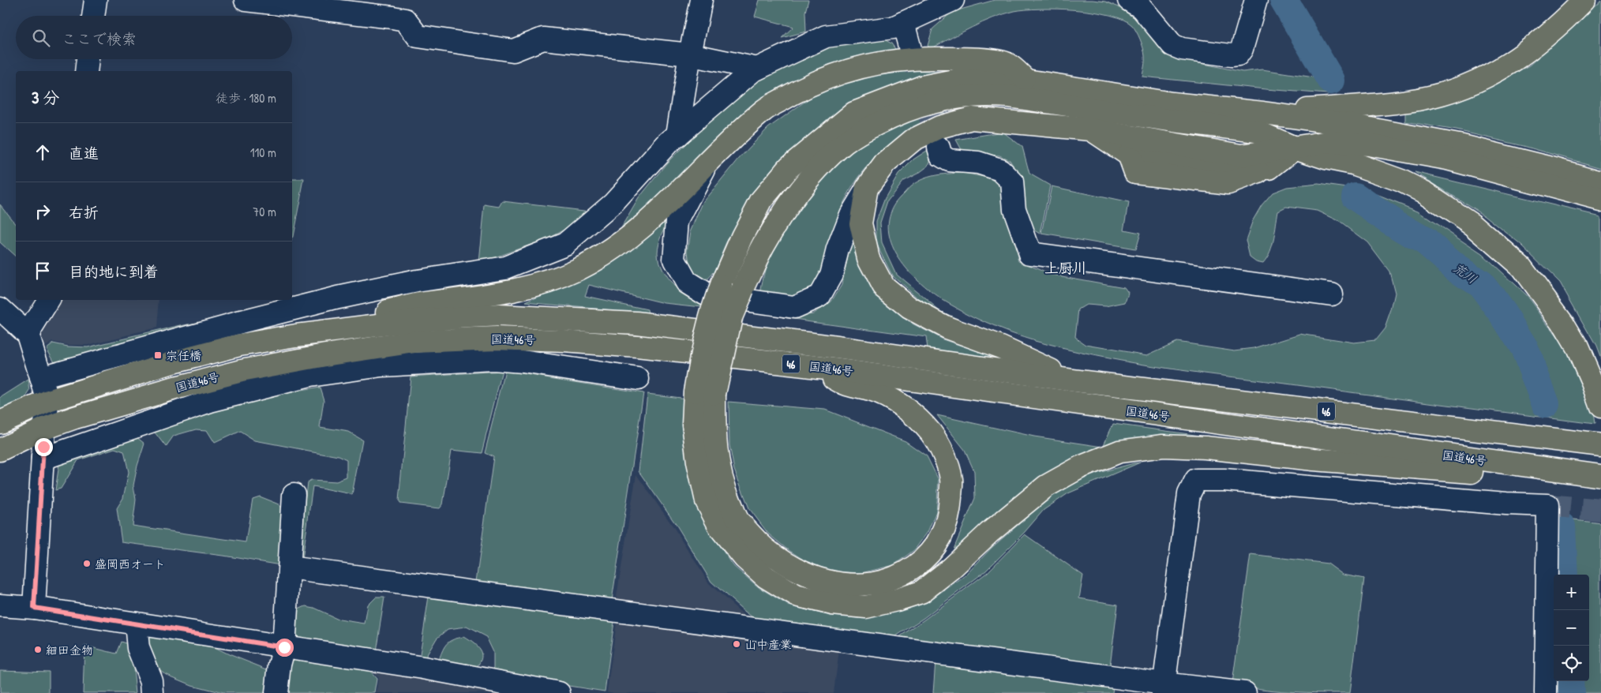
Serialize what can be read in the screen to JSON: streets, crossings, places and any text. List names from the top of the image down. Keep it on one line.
{"streets":{"highway":["国道46号","46"]},"districts":["上厨川"],"water":["荒川"],"places":{"transit":["宗任橋"],"other":["盛岡西オート","山中産業","細田金物"]},"page":{"search":"ここで検索","heading":["3 分","徒歩 · 180 m"],"list":[["直進","110 m"],["右折","70 m"],"目的地に到着"],"map_buttons":["+","−"]}}
